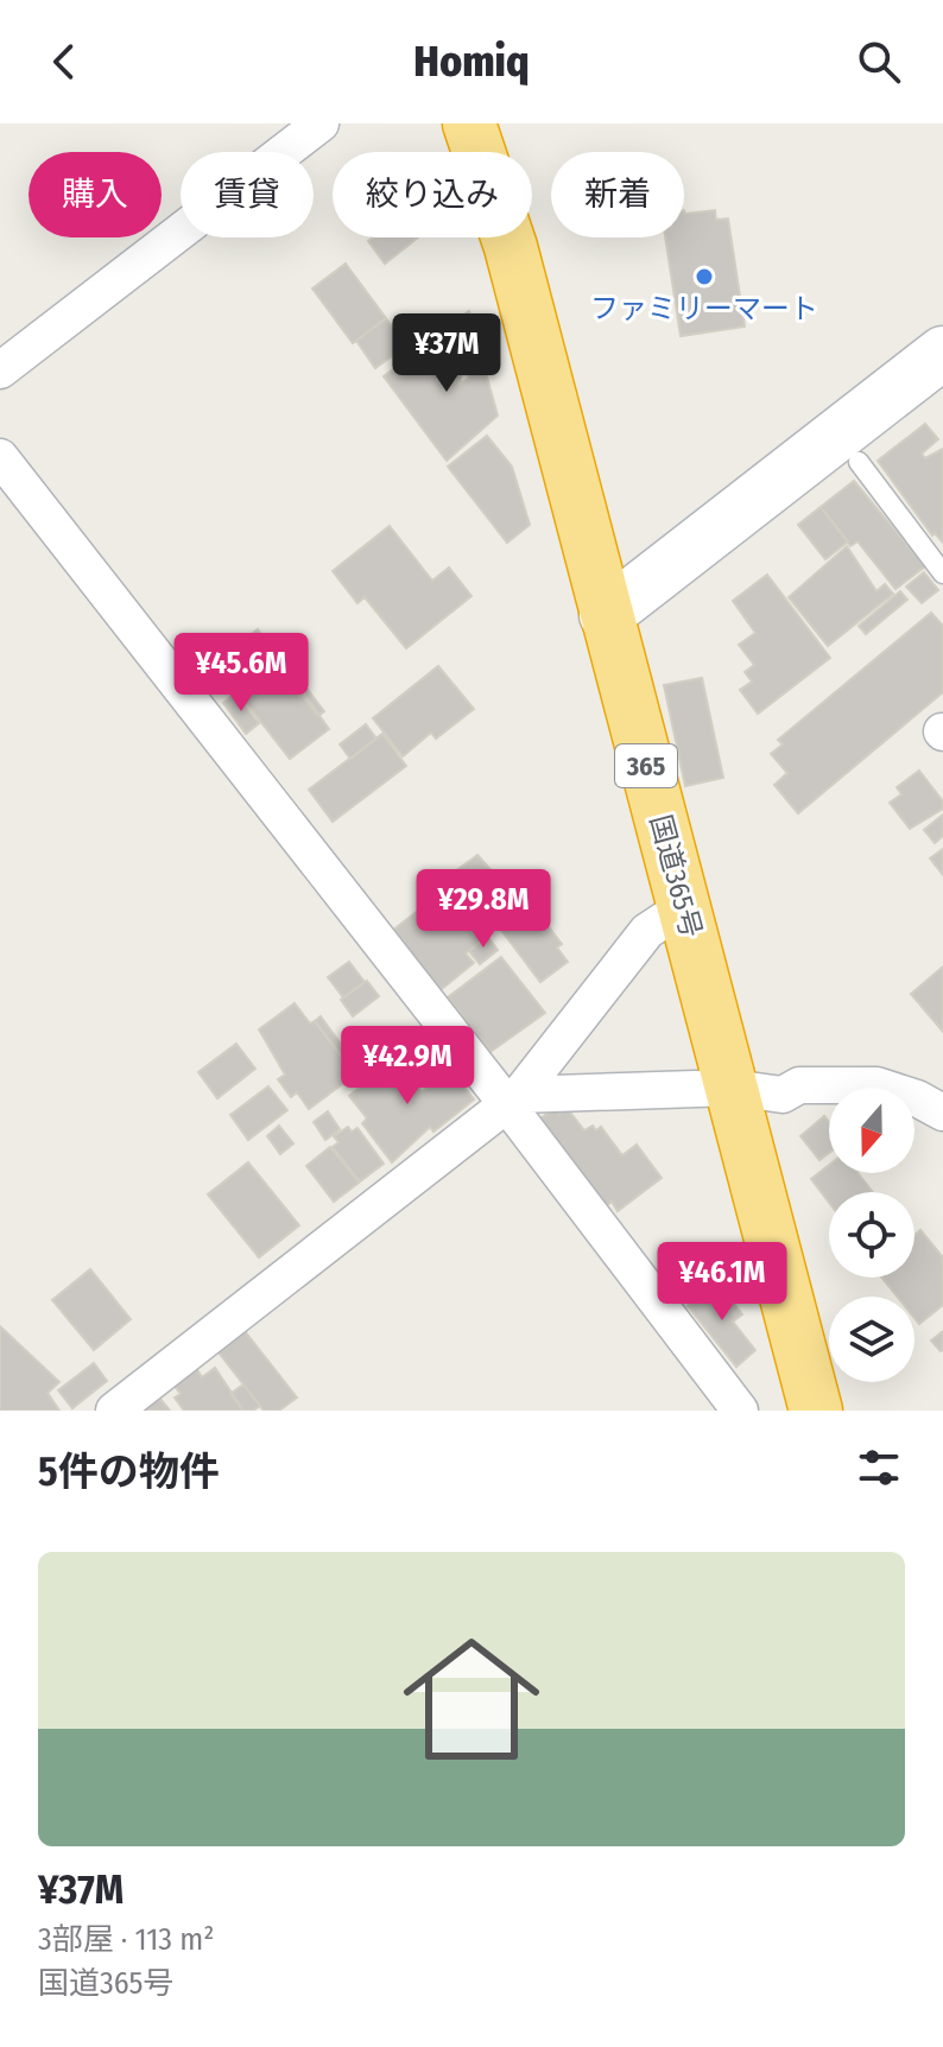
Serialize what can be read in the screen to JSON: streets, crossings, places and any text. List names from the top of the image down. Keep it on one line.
{"streets":{"highway":["365","国道365号"]},"places":["ファミリーマート"],"north":"bottom","page":{"header":"Homiq","chip":["購入","賃貸","絞り込み","新着"],"price":["¥37M","¥45.6M","¥29.8M","¥42.9M","¥46.1M"],"heading":"5件の物件","list":[{"name":"¥37M","note":"3部屋 · 113 m² · 国道365号"}]}}
